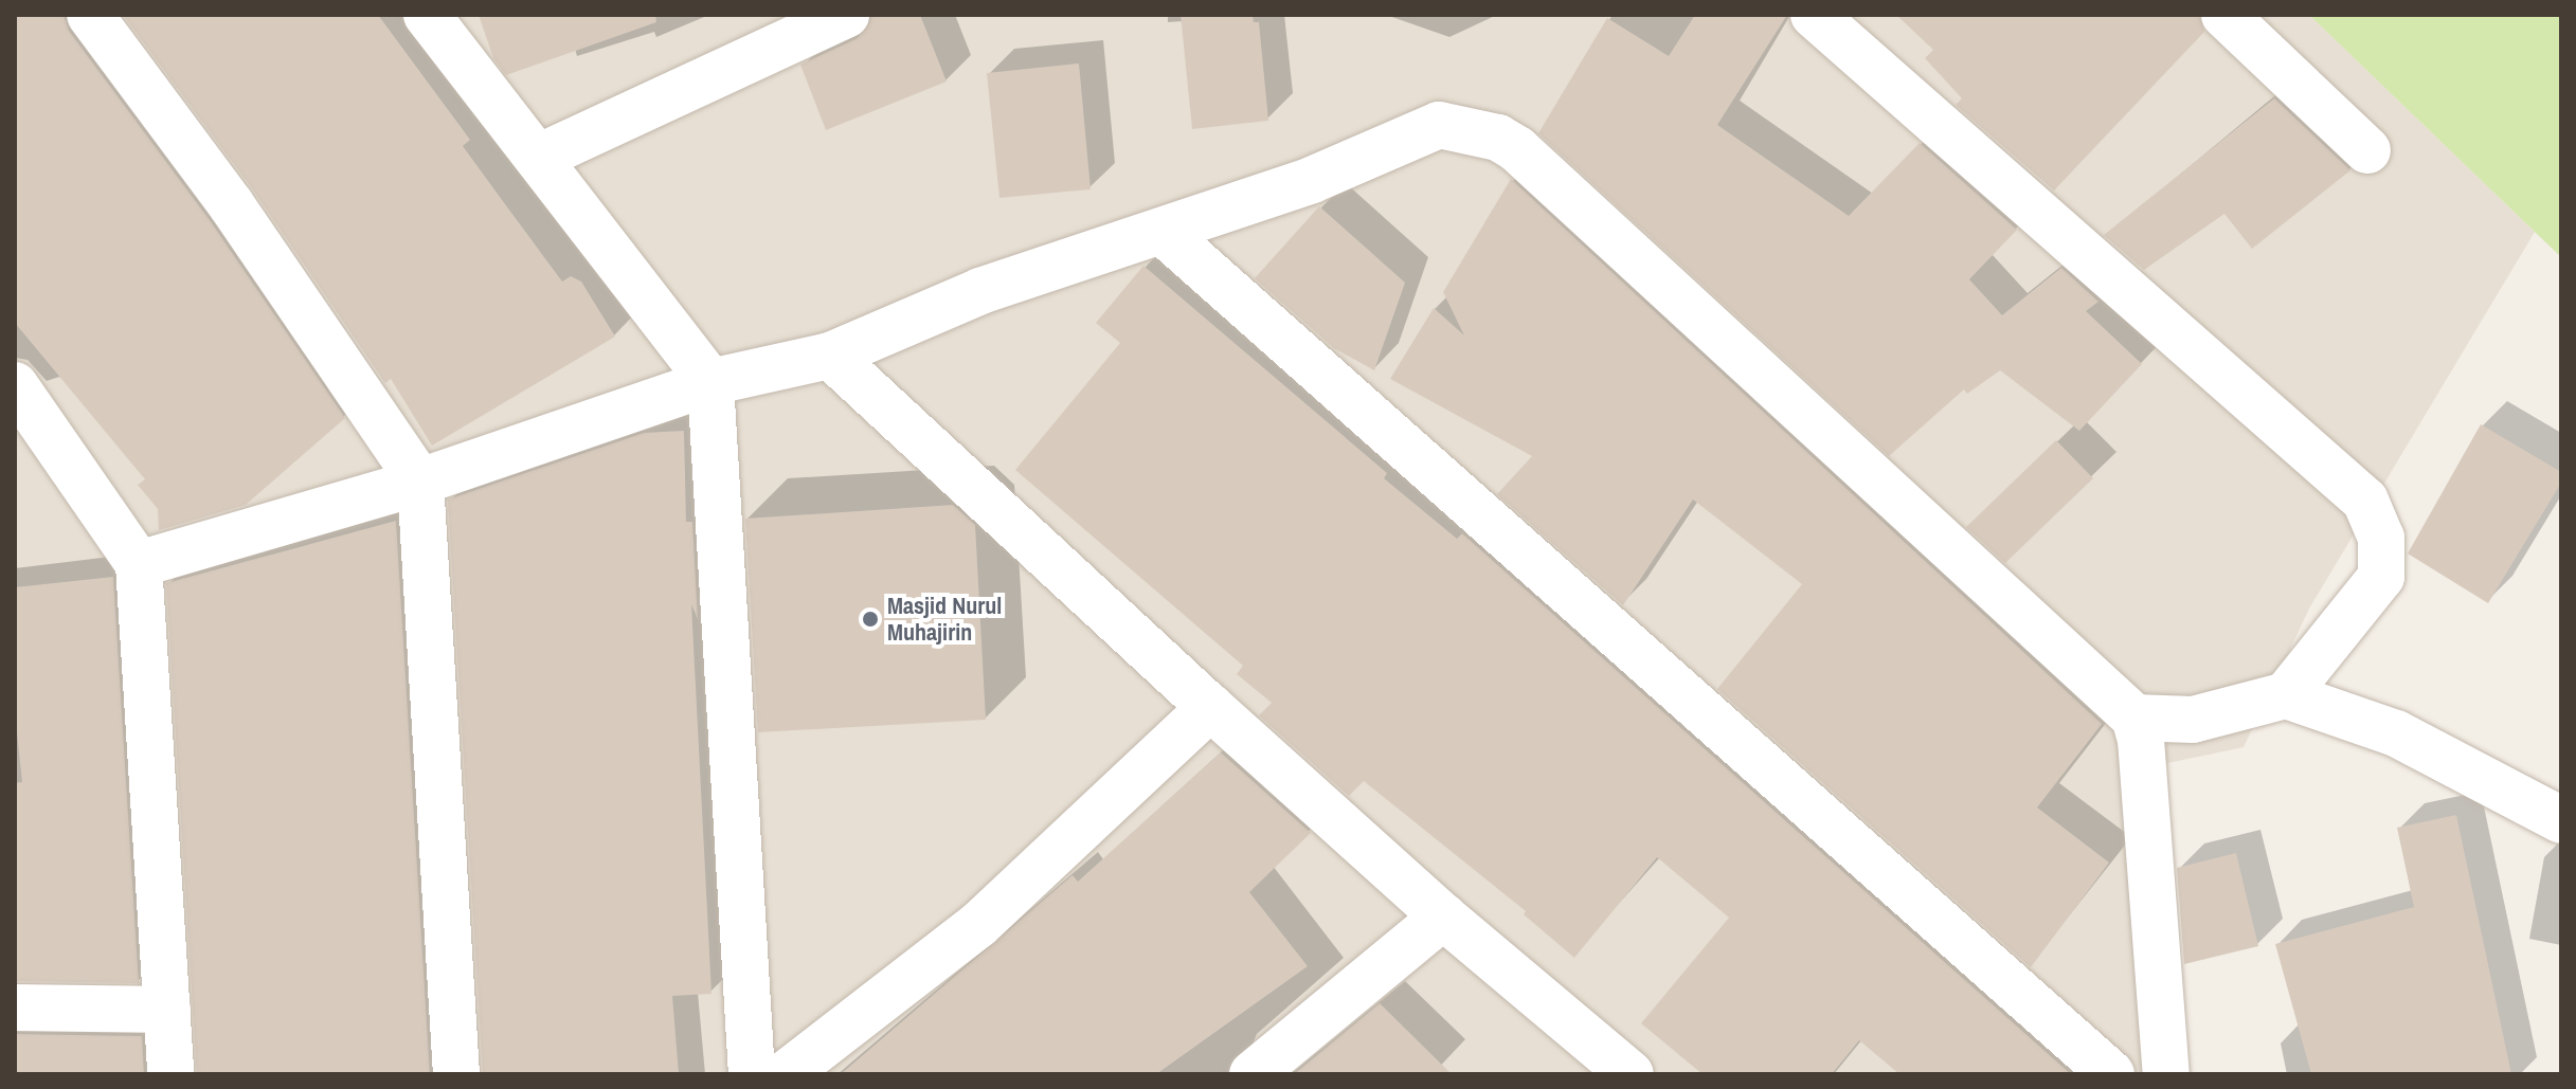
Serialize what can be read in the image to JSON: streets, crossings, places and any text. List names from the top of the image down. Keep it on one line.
{"places":["Masjid Nurul Muhajirin"]}
